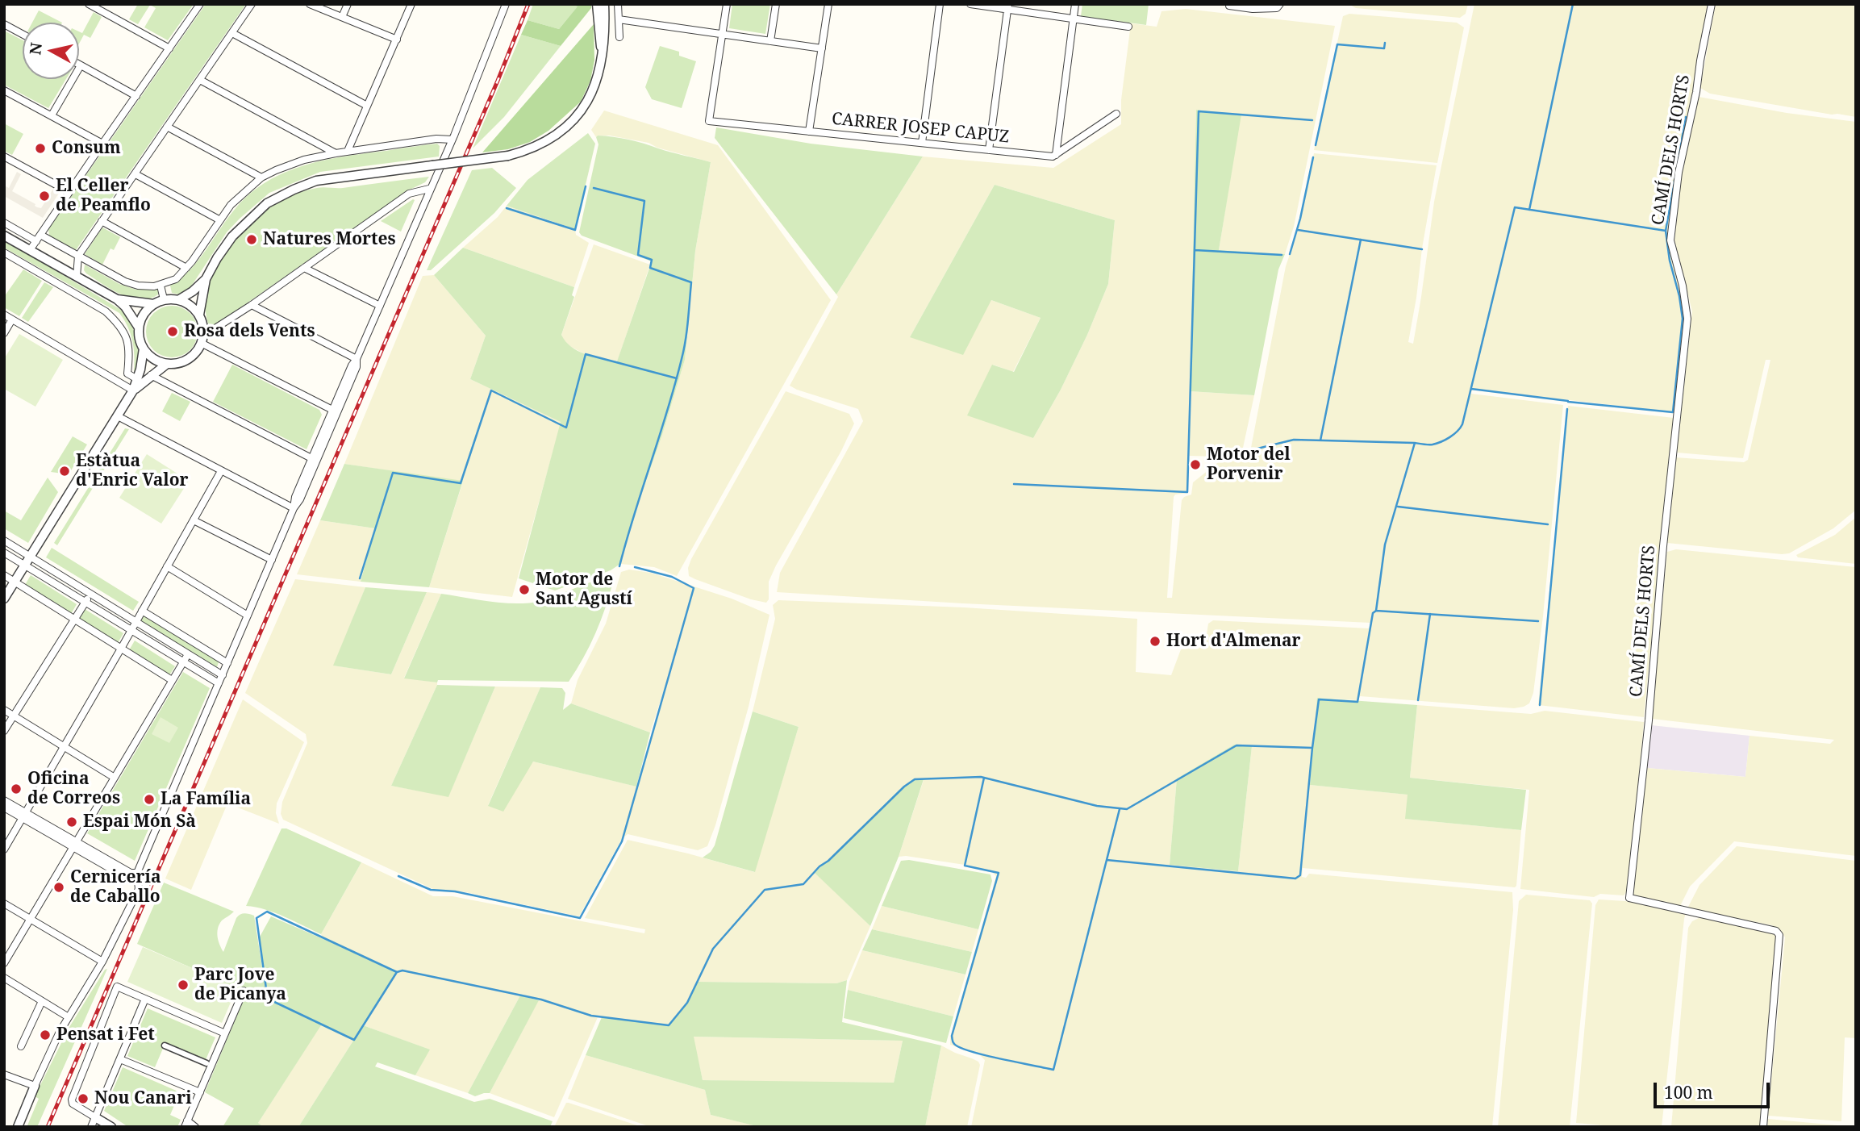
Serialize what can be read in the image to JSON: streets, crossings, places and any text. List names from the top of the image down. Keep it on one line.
{"streets":{"street":["CARRER JOSEP CAPUZ","CAMÍ DELS HORTS"]},"places":["Consum","El Celler de Peamflo","Natures Mortes","Rosa dels Vents","Motor del Porvenir","Estàtua d'Enric Valor","Motor de Sant Agustí","Hort d'Almenar","Oficina de Correos","La Família","Espai Món Sà","Cernicería de Caballo","Parc Jove de Picanya","Pensat i Fet","Nou Canari"],"scale_bar":"100 m","north":"left"}
